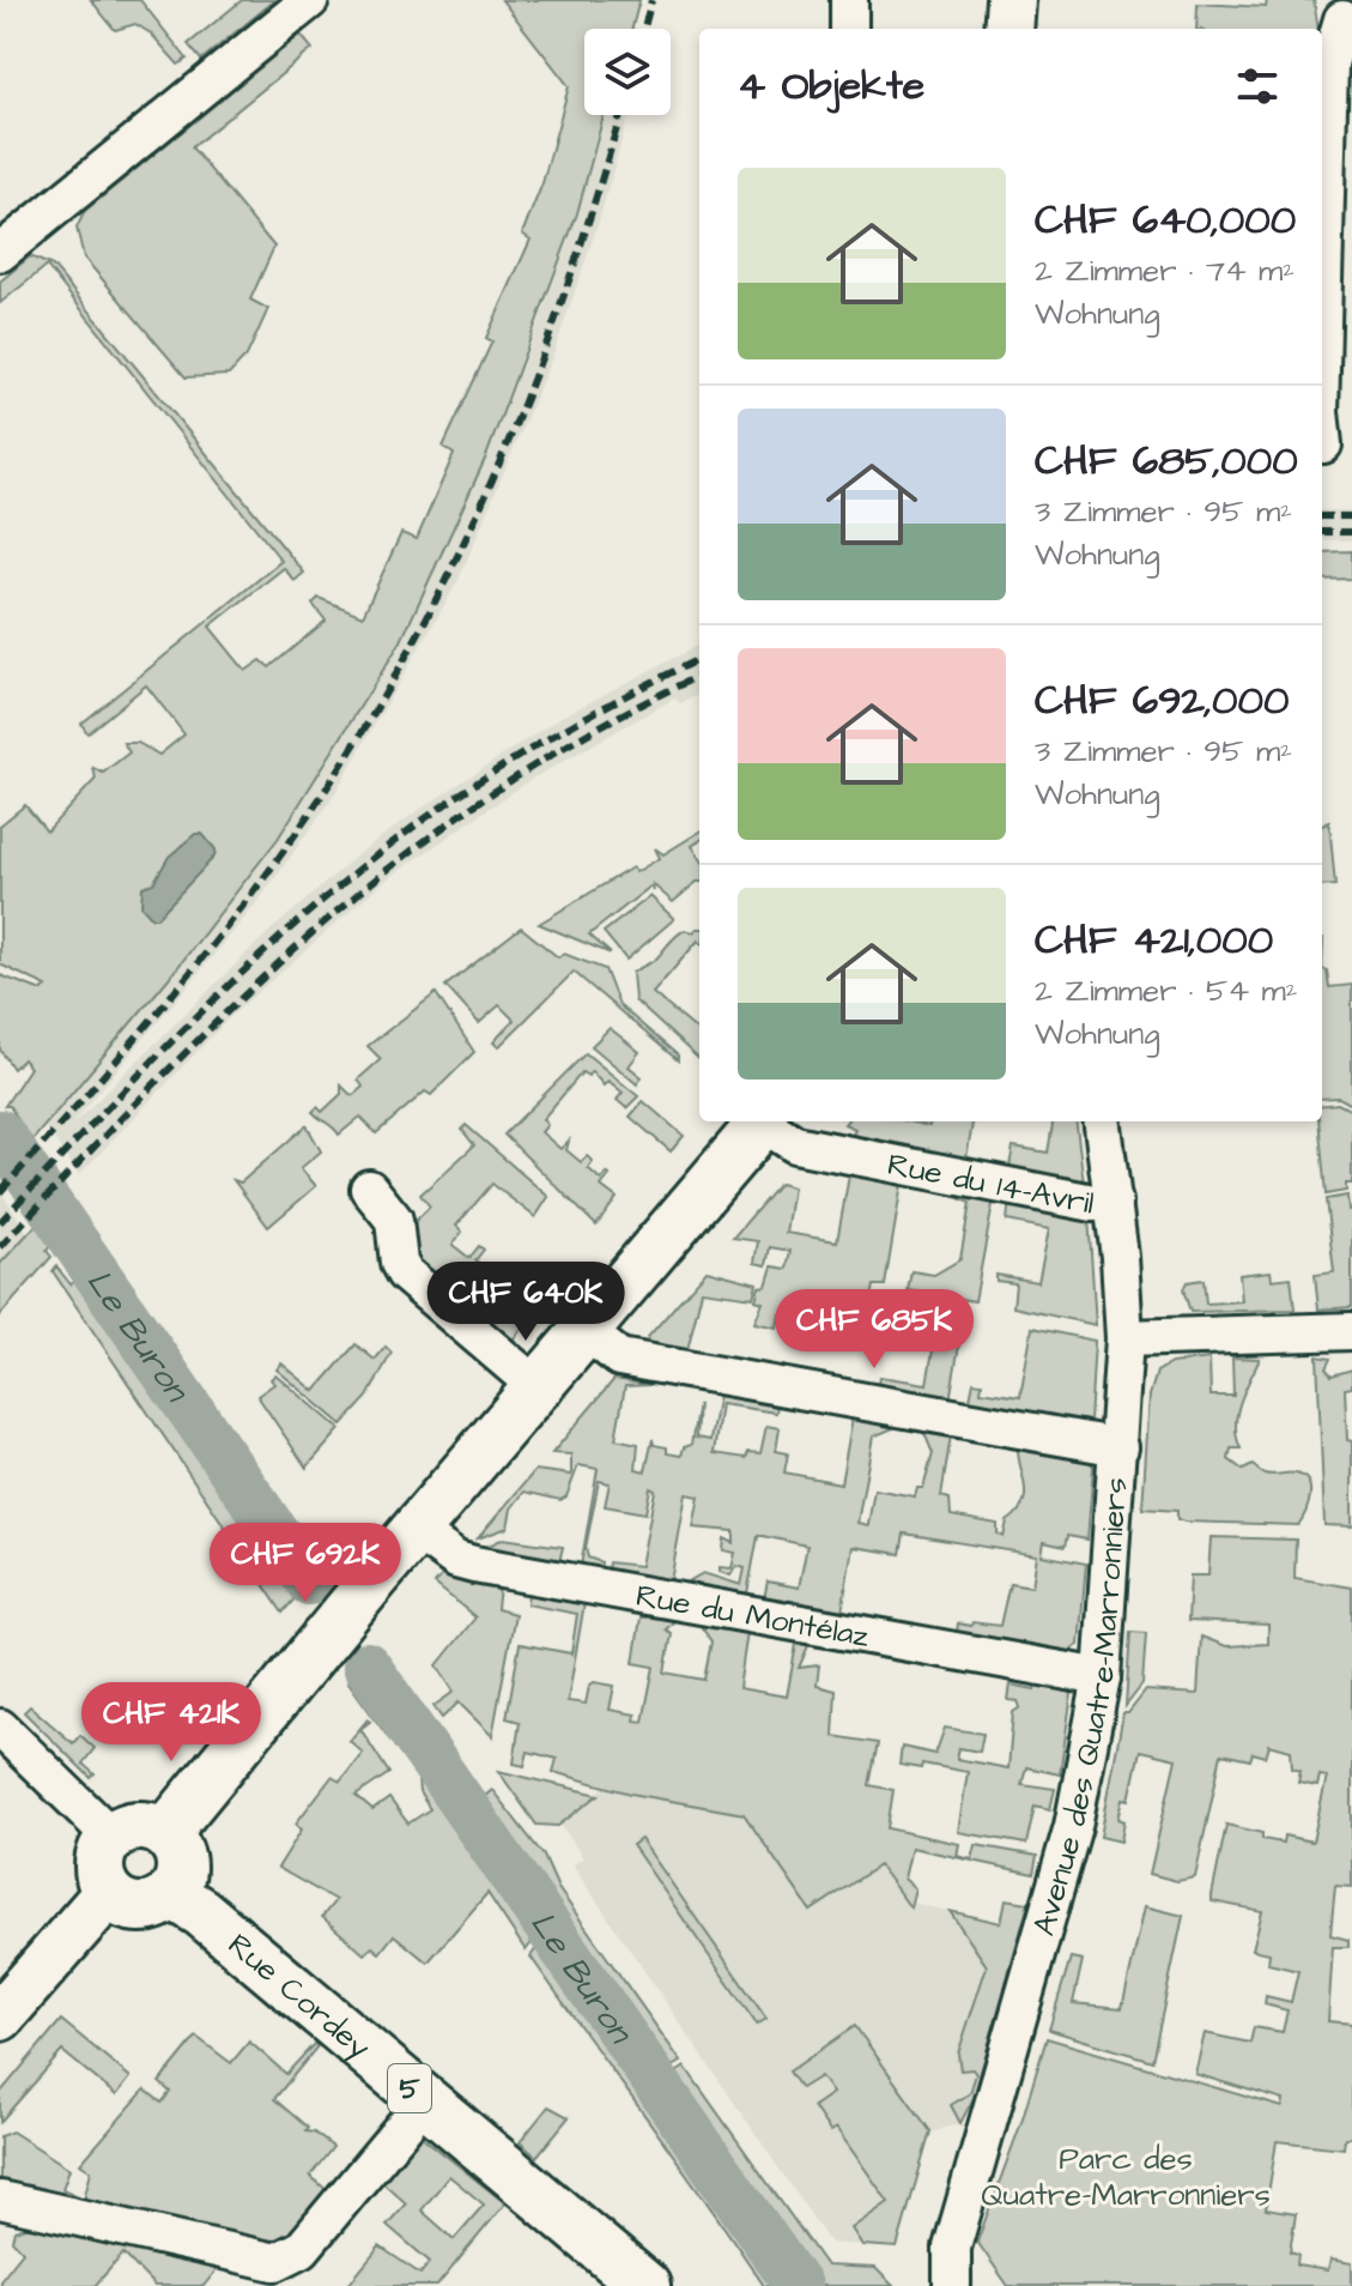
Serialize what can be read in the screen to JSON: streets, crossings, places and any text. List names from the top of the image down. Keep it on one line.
{"streets":{"main road":["Rue Cordey","5"],"street":["Rue du 14-Avril","Rue du Montélaz","Avenue des Quatre-Marronniers"]},"crossings":[["Rue du 14-Avril","Avenue des Quatre-Marronniers"],["Rue du Montélaz","Avenue des Quatre-Marronniers"]],"water":["Le Buron"],"parks":["Parc des Quatre-Marronniers"],"page":{"heading":"4 Objekte","list":[{"name":"CHF 640,000","note":"2 Zimmer · 74 m² · Wohnung"},{"name":"CHF 685,000","note":"3 Zimmer · 95 m² · Wohnung"},{"name":"CHF 692,000","note":"3 Zimmer · 95 m² · Wohnung"},{"name":"CHF 421,000","note":"2 Zimmer · 54 m² · Wohnung"}],"price":["CHF 640K","CHF 685K","CHF 692K","CHF 421K"]}}
